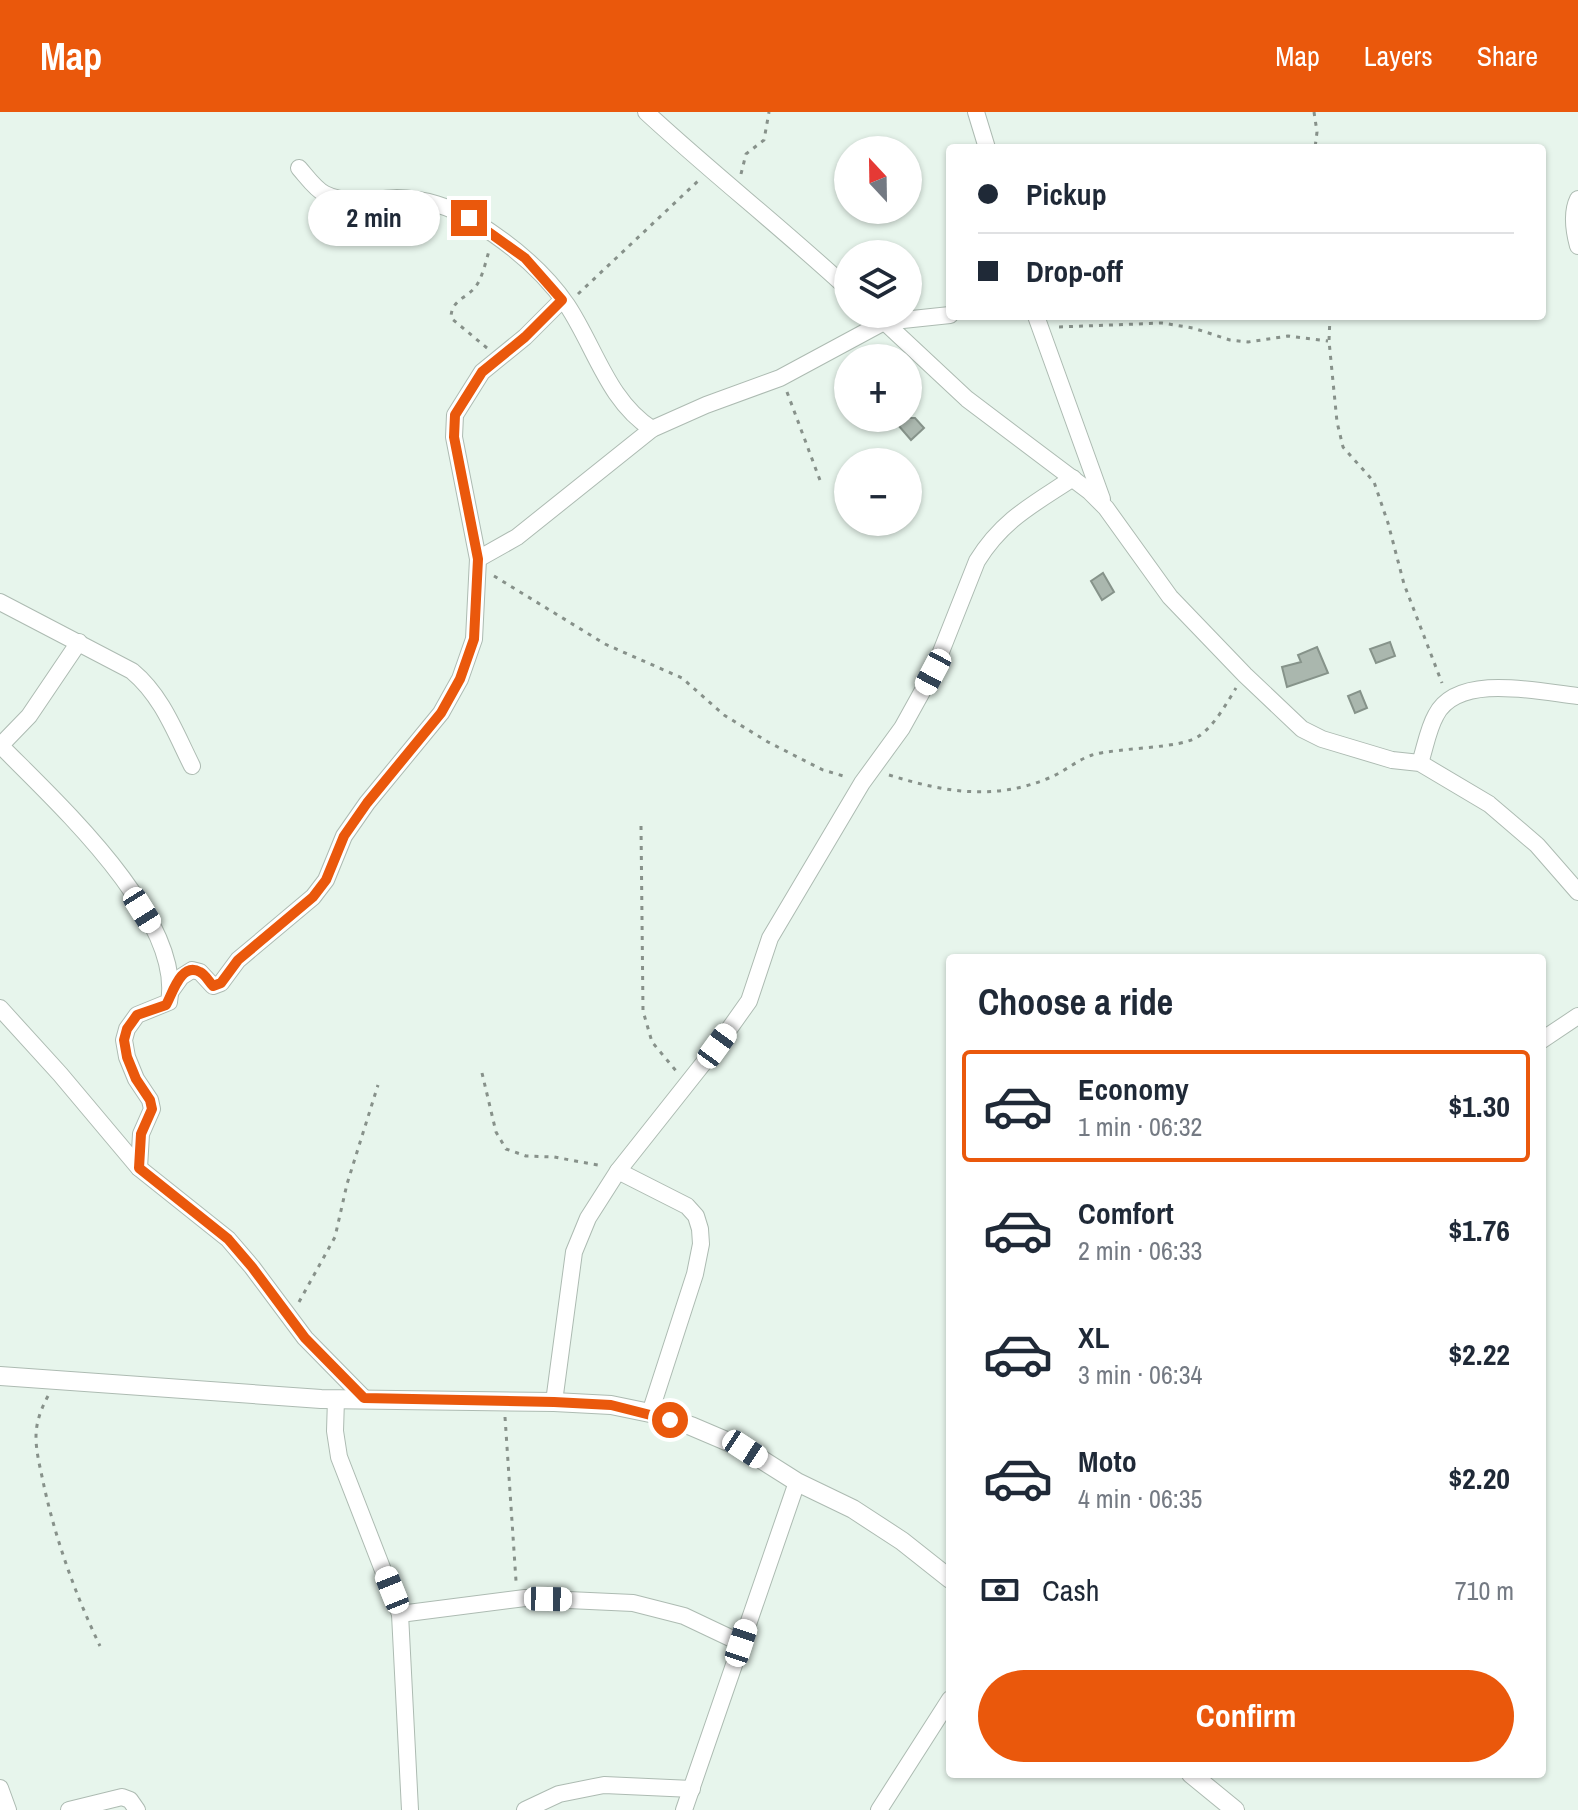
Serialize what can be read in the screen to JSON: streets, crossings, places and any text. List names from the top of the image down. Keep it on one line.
{"north":"top","page":{"header":"Map","nav":["Map","Layers","Share"],"map_buttons":["+","−"],"banner":["Pickup","Drop-off"],"bubble":"2 min","heading":"Choose a ride","list":[{"name":"Economy","note":"1 min · 06:32","value":"$1.30"},{"name":"Comfort","note":"2 min · 06:33","value":"$1.76"},{"name":"XL","note":"3 min · 06:34","value":"$2.22"},{"name":"Moto","note":"4 min · 06:35","value":"$2.20"}],"pay":["Cash","710 m"],"buttons":"Confirm"}}
